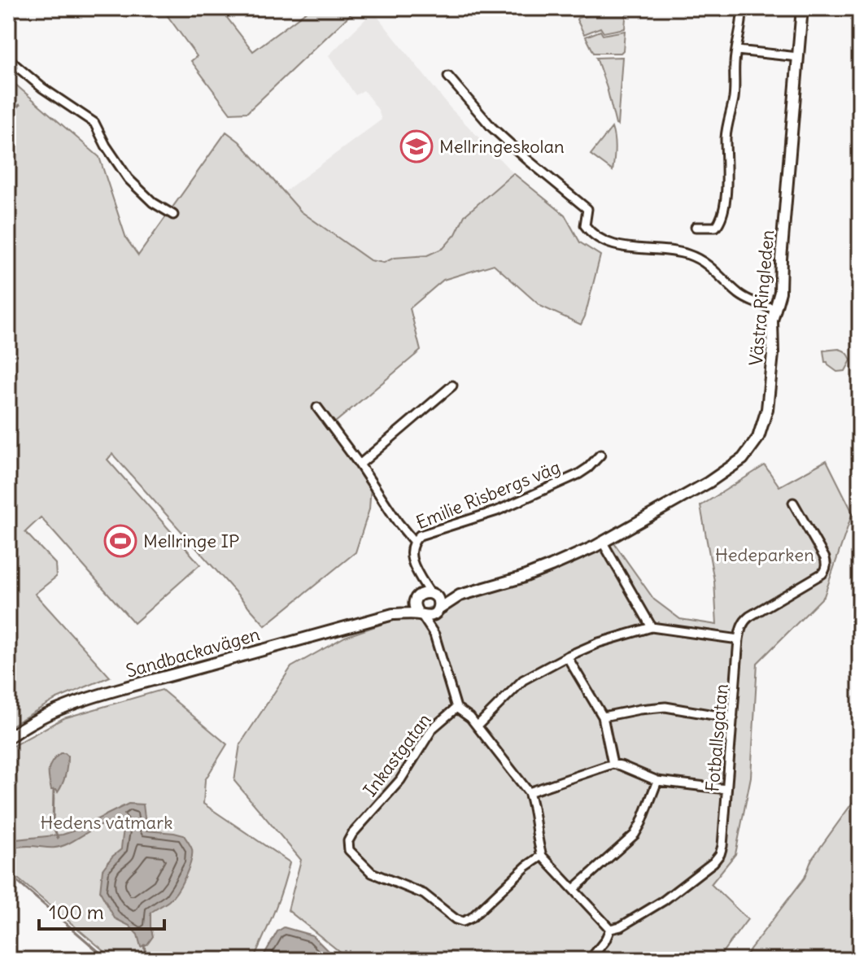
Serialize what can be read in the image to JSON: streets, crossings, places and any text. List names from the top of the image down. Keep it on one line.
{"streets":{"street":["Västra Ringleden","Emilie Risbergs väg","Sandbackavägen","Fotballsgatan","Inkastgatan"]},"crossings":[["Emilie Risbergs väg","Sandbackavägen"]],"parks":["Hedeparken","Hedens våtmark"],"places":{"school or university":["Mellringeskolan"],"sports":["Mellringe IP"]},"scale_bar":"100 m"}
